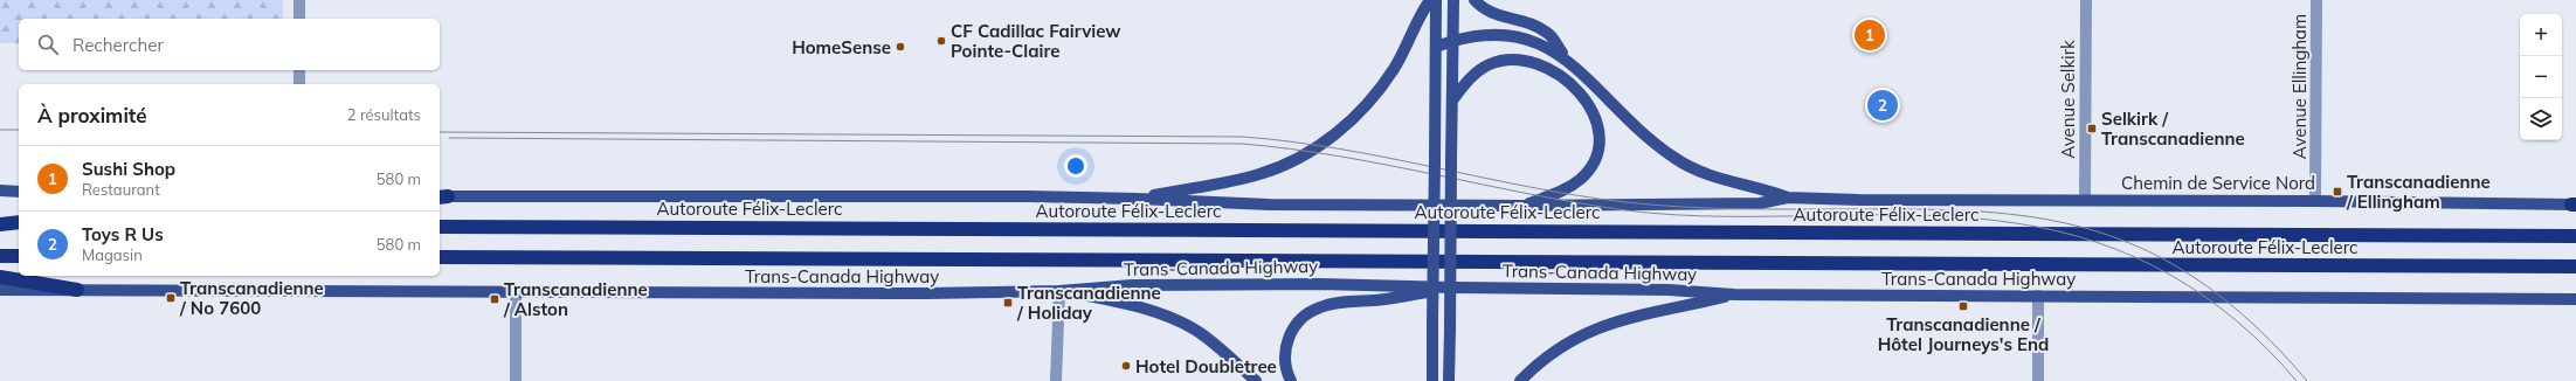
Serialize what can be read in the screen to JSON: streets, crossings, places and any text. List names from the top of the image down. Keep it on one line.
{"streets":{"highway":["Autoroute Félix-Leclerc"],"main road":["Chemin de Service Nord","Trans-Canada Highway"],"street":["Avenue Ellingham","Avenue Selkirk"]},"crossings":[["Avenue Ellingham","Chemin de Service Nord"],["Avenue Selkirk","Chemin de Service Nord"]],"places":{"other":["CF Cadillac Fairview Pointe-Claire","HomeSense","Hotel Doubletree"],"transit":["Selkirk / Transcanadienne","Transcanadienne / Ellingham","Transcanadienne / No 7600","Transcanadienne / Alston","Transcanadienne / Holiday","Transcanadienne / Hôtel Journeys's End"]},"page":{"map_buttons":["+","−"],"pins":["1","2"],"search":"Rechercher","heading":["À proximité","2 résultats"],"list":[{"mark":"1","name":"Sushi Shop","note":"Restaurant","value":"580 m"},{"mark":"2","name":"Toys R Us","note":"Magasin","value":"580 m"}]}}
